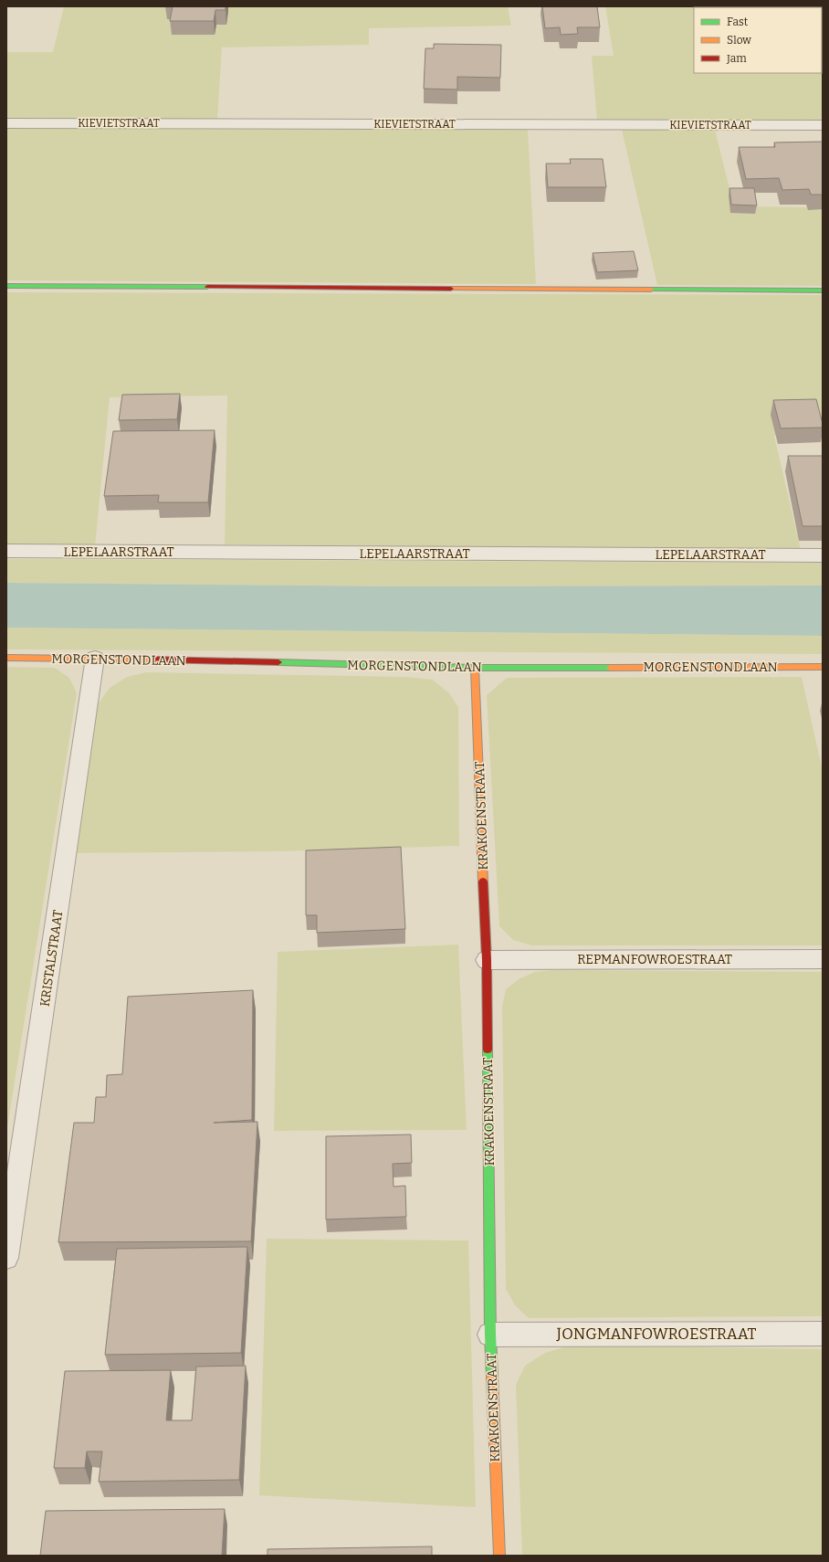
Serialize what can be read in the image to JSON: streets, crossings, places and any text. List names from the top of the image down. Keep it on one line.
{"streets":{"street":["KIEVIETSTRAAT","LEPELAARSTRAAT","MORGENSTONDLAAN","KRAKOENSTRAAT","KRISTALSTRAAT","REPMANFOWROESTRAAT","JONGMANFOWROESTRAAT"]},"crossings":[["MORGENSTONDLAAN","KRAKOENSTRAAT"],["MORGENSTONDLAAN","KRISTALSTRAAT"],["KRAKOENSTRAAT","REPMANFOWROESTRAAT"],["KRAKOENSTRAAT","JONGMANFOWROESTRAAT"]],"legend":["Fast","Slow","Jam"]}
